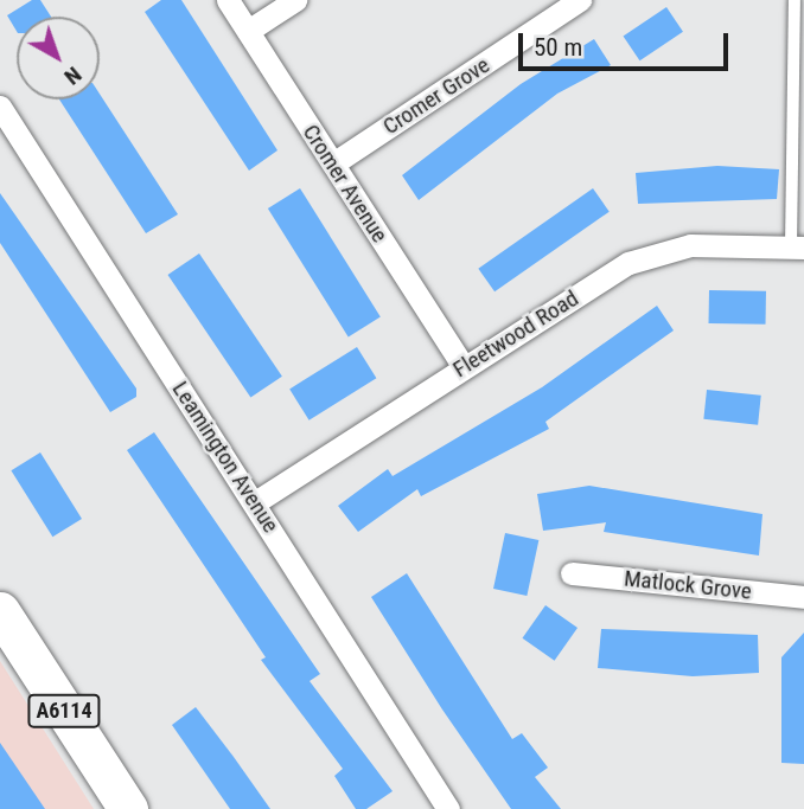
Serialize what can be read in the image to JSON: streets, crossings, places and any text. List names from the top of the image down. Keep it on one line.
{"streets":{"highway":["A6114"],"street":["Cromer Grove","Cromer Avenue","Fleetwood Road","Leamington Avenue","Matlock Grove"]},"crossings":[["Cromer Grove","Cromer Avenue"],["Cromer Avenue","Fleetwood Road"],["Fleetwood Road","Leamington Avenue"]],"scale_bar":"50 m","north":"bottom right"}
